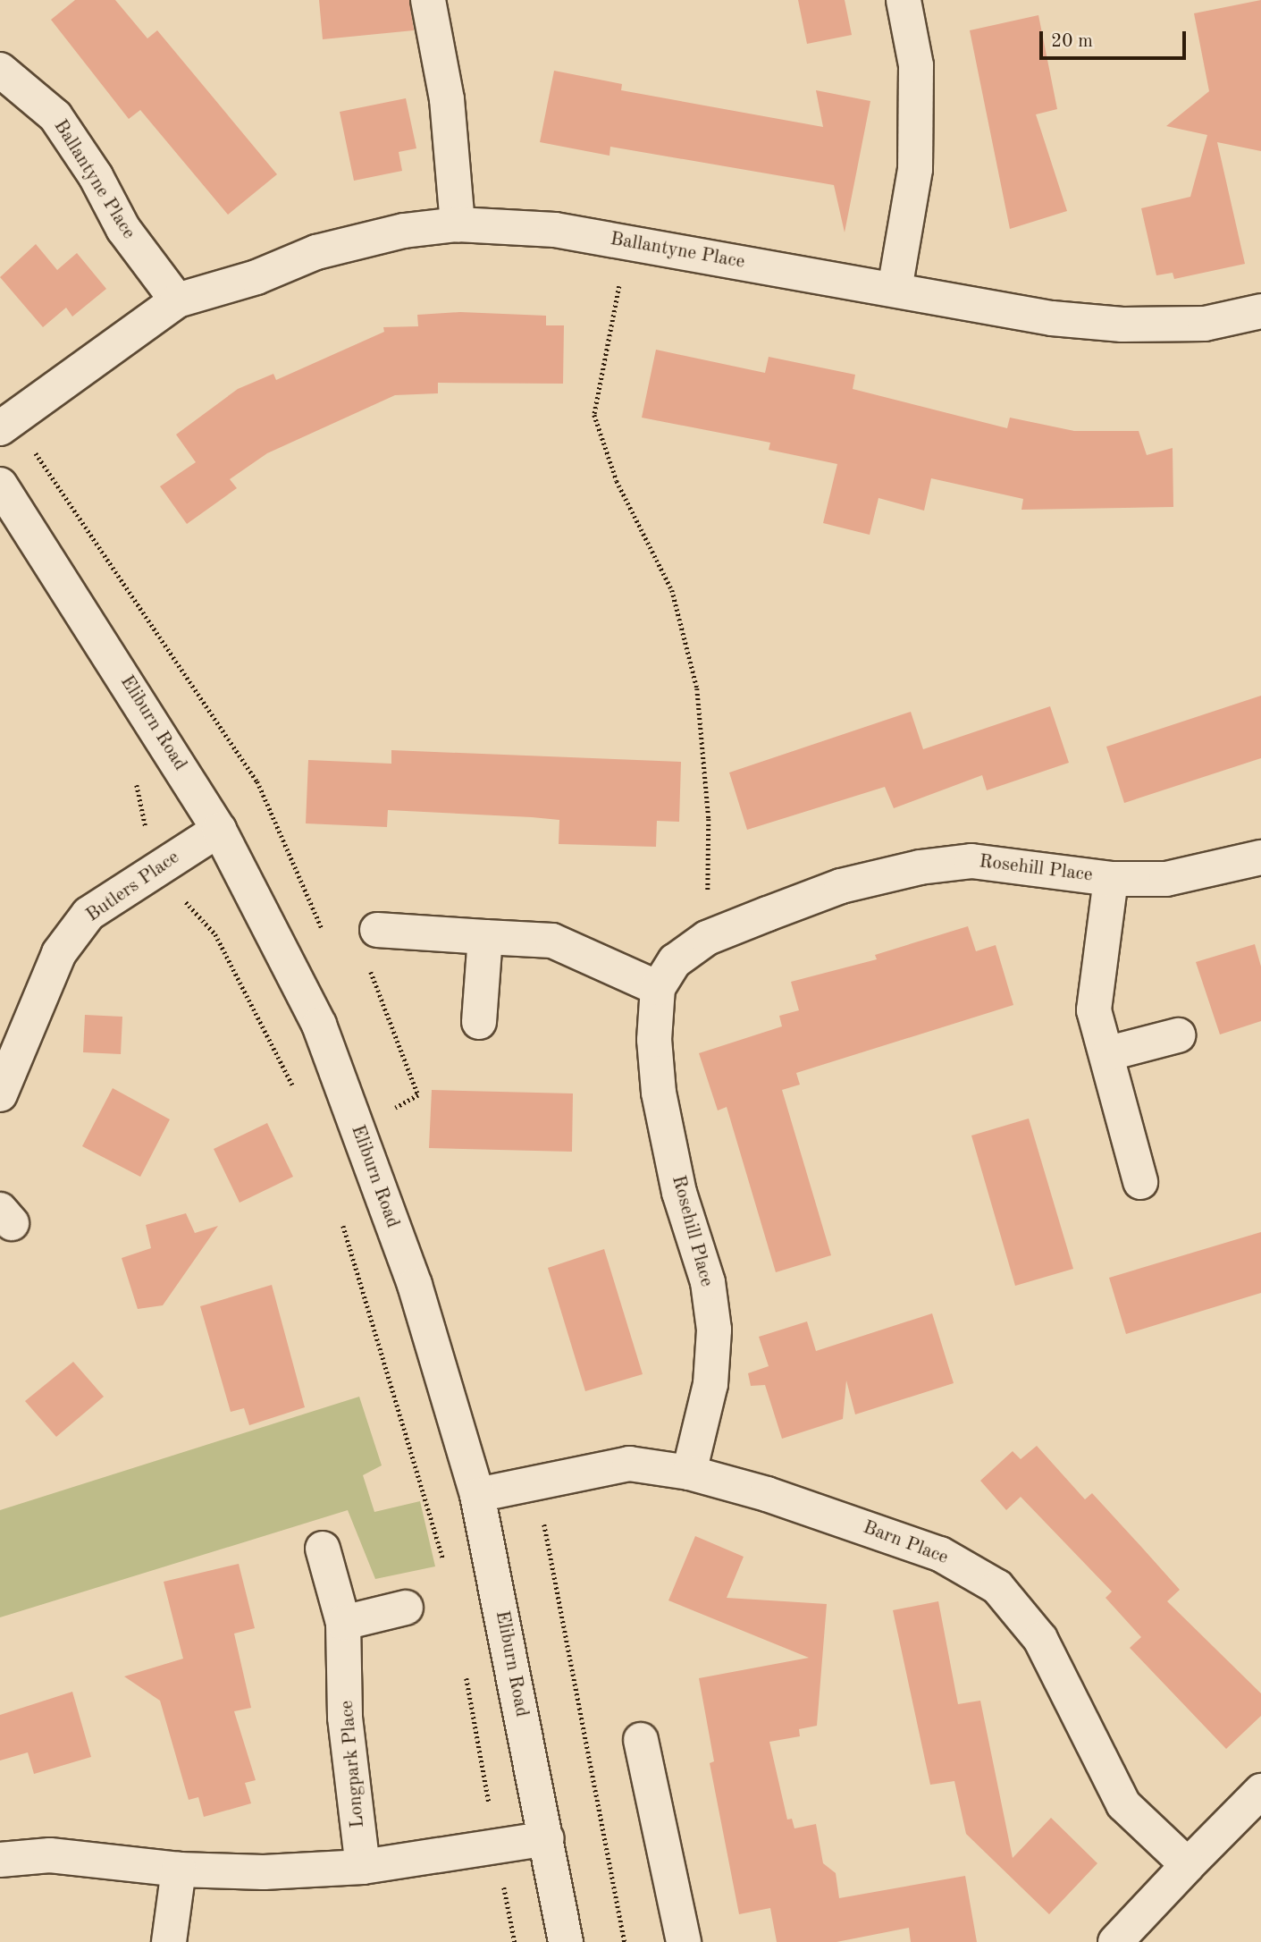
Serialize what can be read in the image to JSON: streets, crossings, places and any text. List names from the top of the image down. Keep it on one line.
{"streets":{"street":["Ballantyne Place","Eliburn Road","Rosehill Place","Butlers Place","Barn Place","Longpark Place"]},"crossings":[["Eliburn Road","Butlers Place"],["Eliburn Road","Barn Place"],["Rosehill Place","Barn Place"]],"scale_bar":"20 m"}
